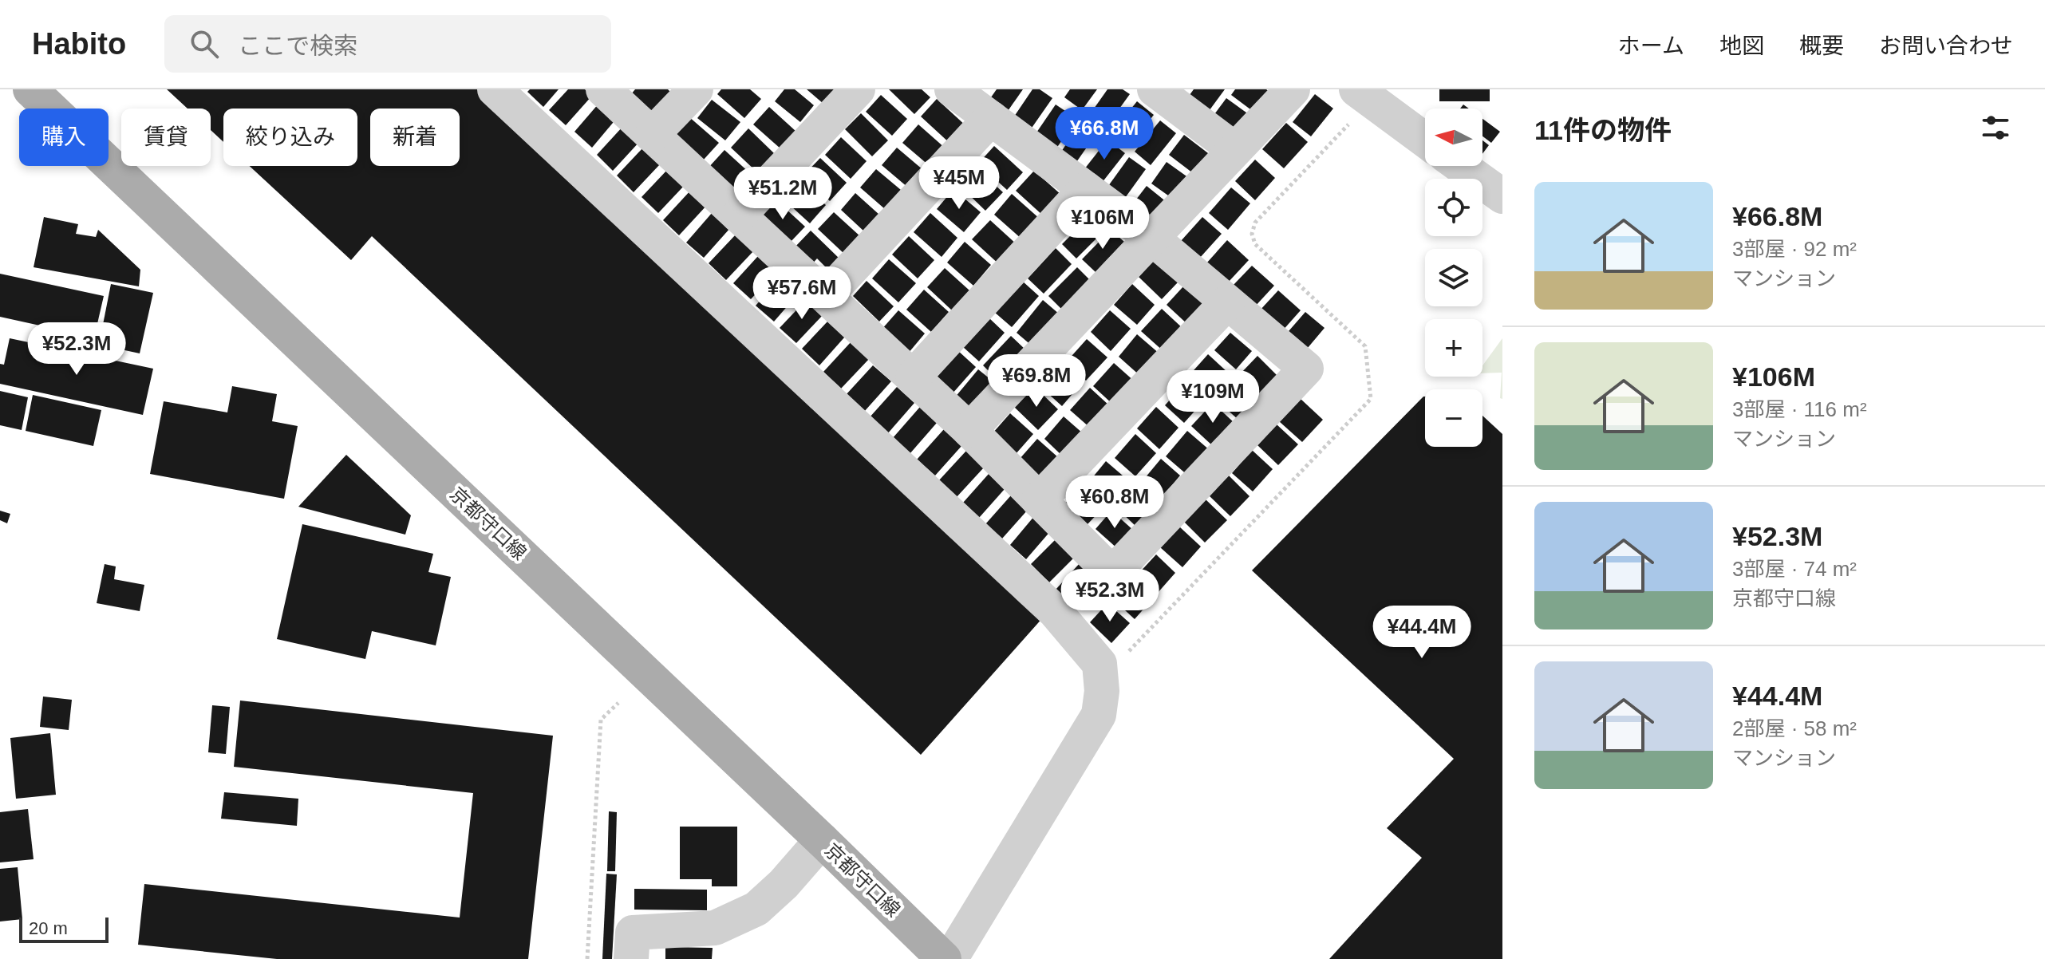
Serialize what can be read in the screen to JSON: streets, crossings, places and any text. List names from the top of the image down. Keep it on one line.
{"streets":{"main road":["京都守口線"]},"scale_bar":"20 m","north":"left","page":{"header":"Habito","search":"ここで検索","nav":["ホーム","地図","概要","お問い合わせ"],"heading":"11件の物件","price":["¥66.8M","¥45M","¥51.2M","¥106M","¥57.6M","¥52.3M","¥69.8M","¥109M","¥60.8M","¥52.3M","¥44.4M"],"map_buttons":["+","−"],"chip":["購入","賃貸","絞り込み","新着"],"list":[{"name":"¥66.8M","note":"3部屋 · 92 m² · マンション"},{"name":"¥106M","note":"3部屋 · 116 m² · マンション"},{"name":"¥52.3M","note":"3部屋 · 74 m² · 京都守口線"},{"name":"¥44.4M","note":"2部屋 · 58 m² · マンション"}],"scale":"20 m"}}
